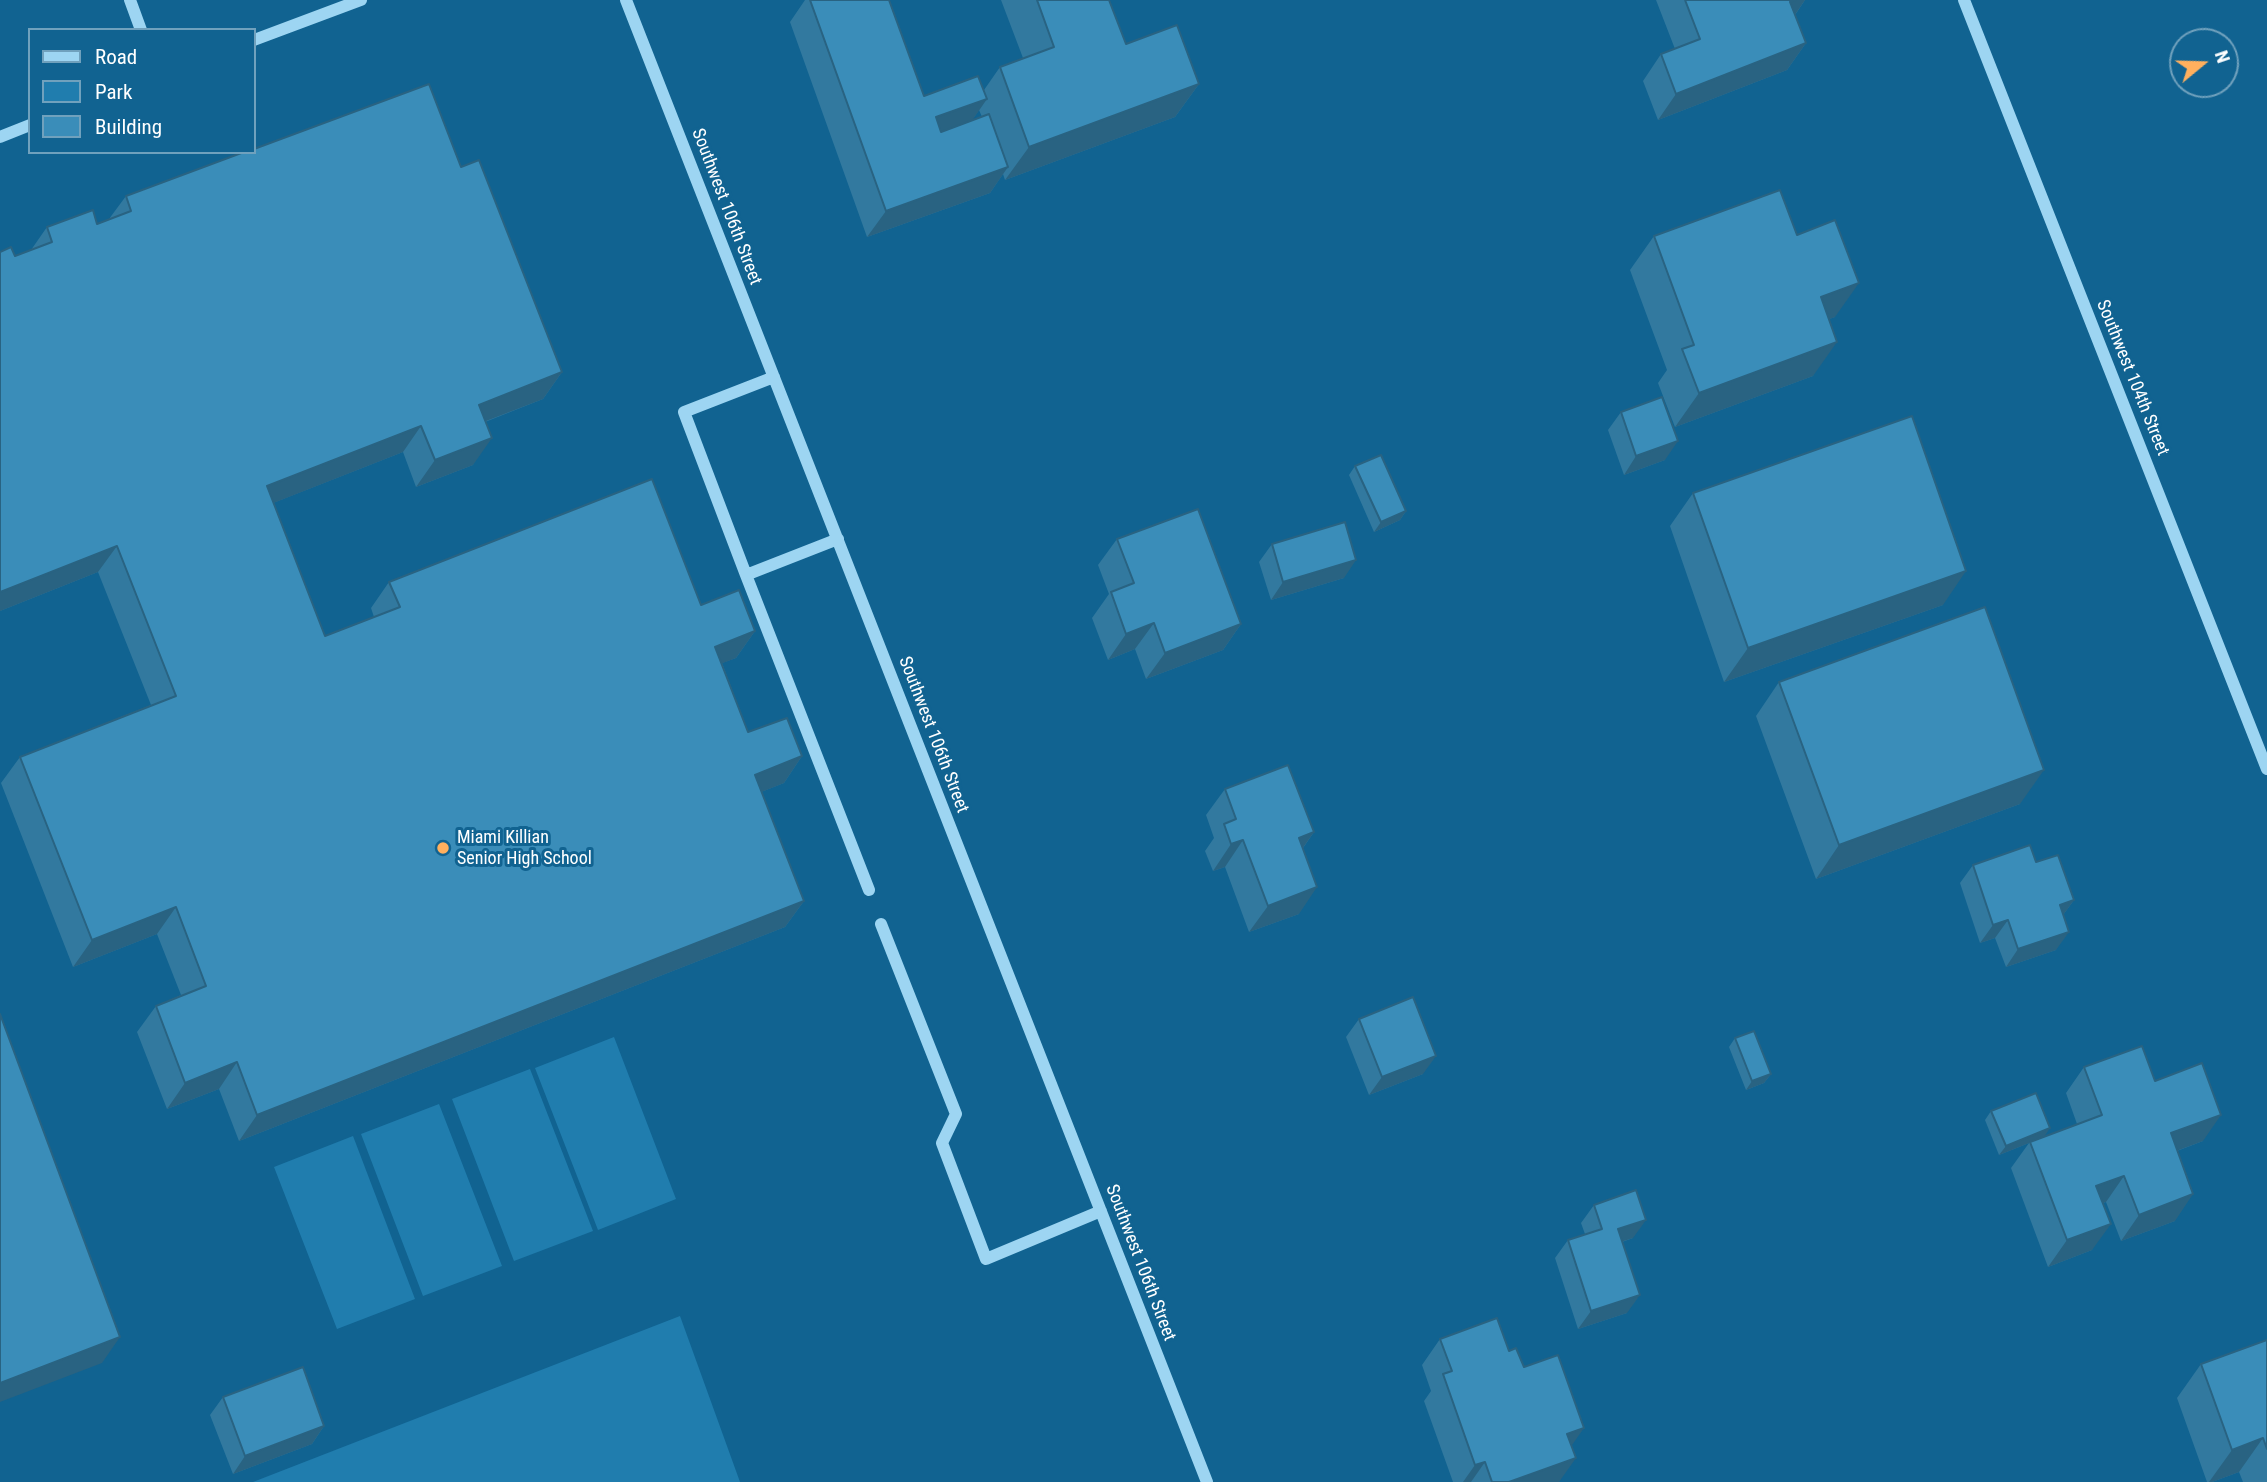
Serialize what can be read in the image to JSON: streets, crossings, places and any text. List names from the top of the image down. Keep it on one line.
{"streets":{"street":["Southwest 106th Street","Southwest 104th Street"]},"places":["Miami Killian Senior High School"],"legend":["Road","Park","Building"],"north":"right"}
